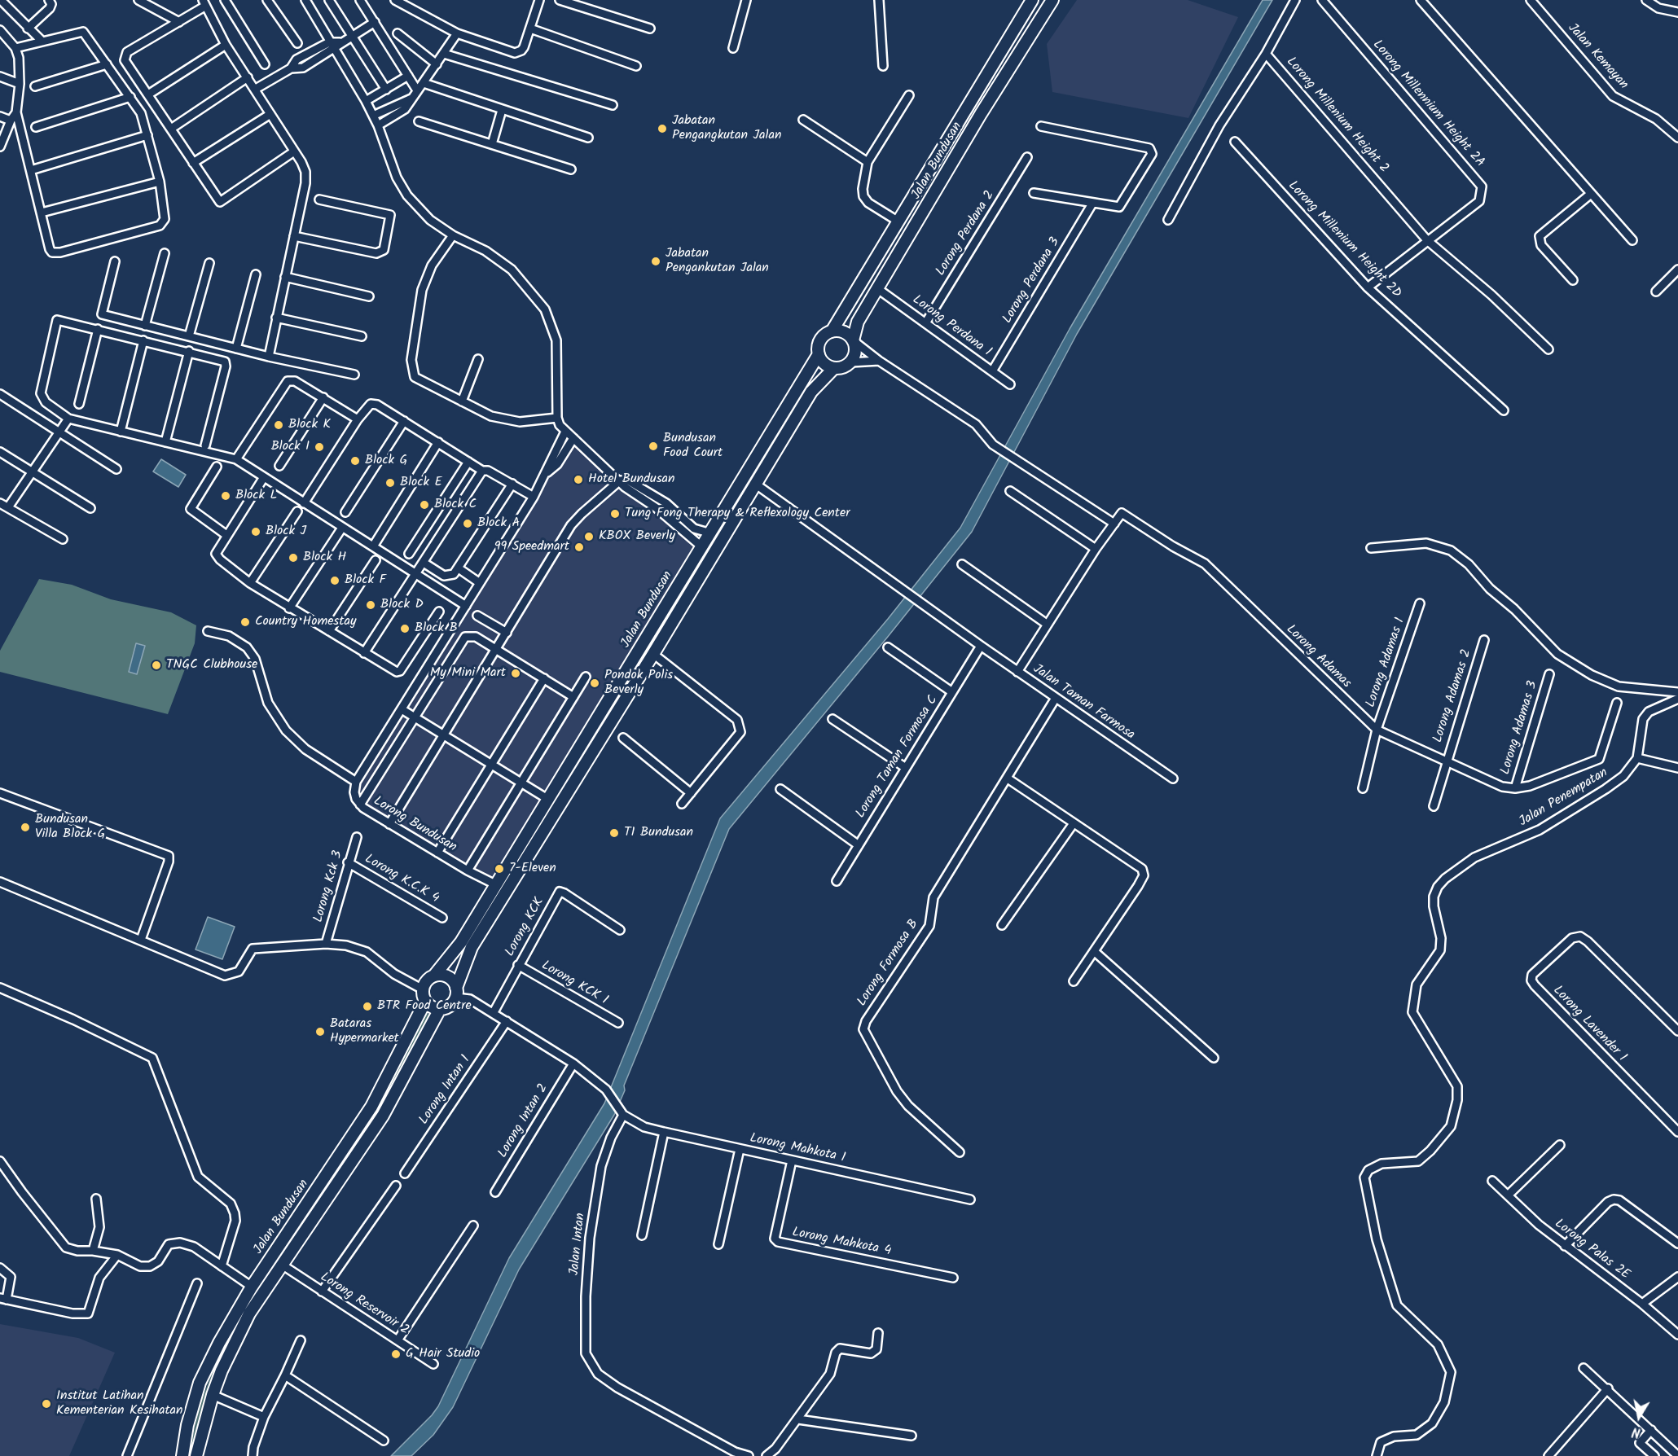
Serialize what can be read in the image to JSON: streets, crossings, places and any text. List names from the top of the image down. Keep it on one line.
{"streets":{"main road":["Jalan Bundusan"],"street":["Jalan Kemayan","Lorong Millennium Height 2A","Lorong Millenium Height 2","Lorong Perdana 2","Lorong Millenium Height 2D","Lorong Perdana 3","Lorong Perdana 1","Lorong Adamas","Lorong Adamas 1","Lorong Adamas 2","Jalan Taman Farmosa","Lorong Adamas 3","Lorong Taman Formosa C","Jalan Penempatan","Lorong Bundusan","Lorong K.C.K 4","Lorong Kck 3","Lorong KCK","Lorong Formosa B","Lorong KCK 1","Lorong Lavender 1","Lorong Intan 1","Lorong Intan 2","Lorong Mahkota 1","Lorong Mahkota 4","Jalan Intan","Lorong Palas 2E","Lorong Reservoir 2"]},"crossings":[["Lorong Millennium Height 2A","Lorong Millenium Height 2"],["Jalan Bundusan","Lorong Perdana 1"],["Jalan Bundusan","Jalan Taman Farmosa"],["Jalan Bundusan","Lorong Bundusan"],["Jalan Bundusan","Lorong Reservoir 2"],["Lorong Perdana 2","Lorong Perdana 1"],["Lorong Perdana 3","Lorong Perdana 1"],["Lorong Adamas","Lorong Adamas 1"],["Lorong Adamas","Lorong Adamas 2"],["Lorong Adamas","Lorong Adamas 3"],["Jalan Taman Farmosa","Lorong Taman Formosa C"],["Jalan Taman Farmosa","Lorong Formosa B"],["Lorong K.C.K 4","Lorong Kck 3"],["Lorong KCK","Lorong KCK 1"],["Lorong Mahkota 1","Lorong Mahkota 4"],["Lorong Mahkota 1","Jalan Intan"]],"places":["Jabatan Pengangkutan Jalan","Jabatan Pengankutan Jalan","Block K","Bundusan Food Court","Block I","Block G","Hotel Bundusan","Block E","Block L","Block C","Tung Fong Therapy & Reflexology Center","Block A","Block J","KBOX Beverly","99 Speedmart","Block H","Block F","Block D","Country Homestay","Block B","TNGC Clubhouse","My Mini Mart","Pondok Polis Beverly","Bundusan Villa Block G","T1 Bundusan","7-Eleven","BTR Food Centre","Bataras Hypermarket","G Hair Studio","Institut Latihan Kementerian Kesihatan"],"north":"bottom"}
